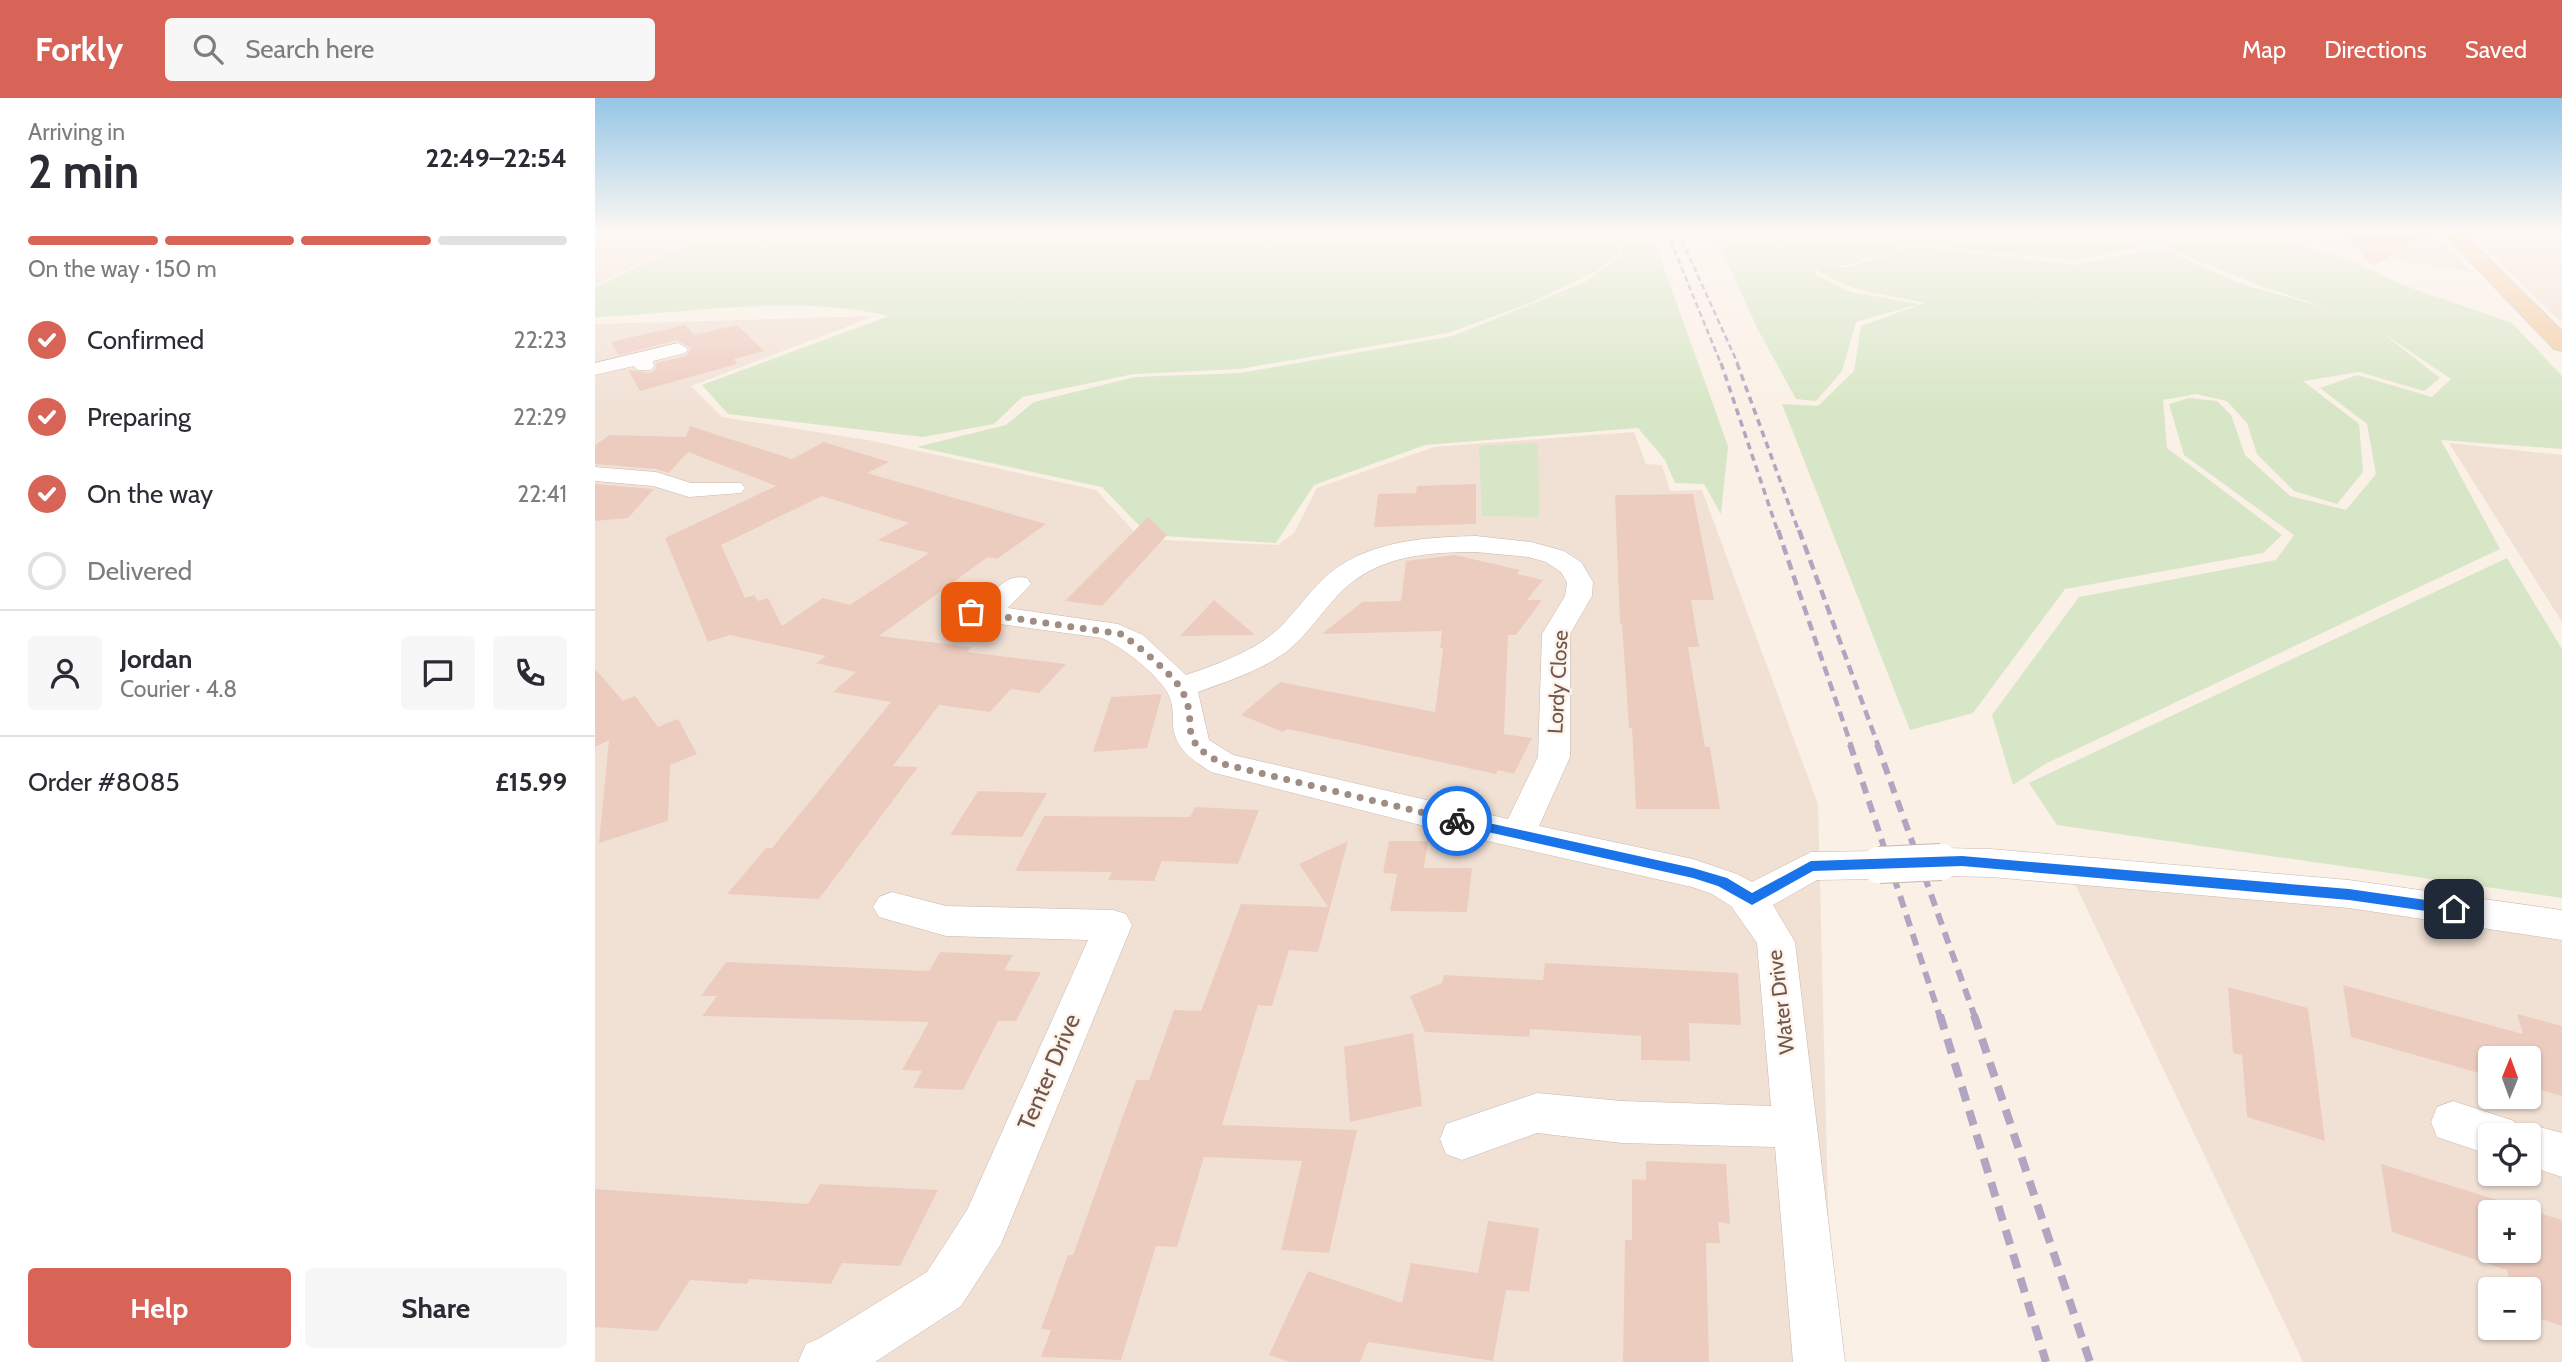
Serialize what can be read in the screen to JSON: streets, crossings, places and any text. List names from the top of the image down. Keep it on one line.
{"streets":{"street":["Lordy Close","Water Drive","Tenter Drive"]},"north":"top","page":{"header":"Forkly","search":"Search here","nav":["Map","Directions","Saved"],"heading":["2 min","Arriving in","22:49–22:54"],"panel":["Jordan","Courier · 4.8","Order #8085","£15.99"],"bar":"On the way · 150 m","list":[["Confirmed","22:23"],["Preparing","22:29"],["On the way","22:41"],"Delivered"],"map_buttons":["+","−"],"buttons":["Help","Share"]}}
